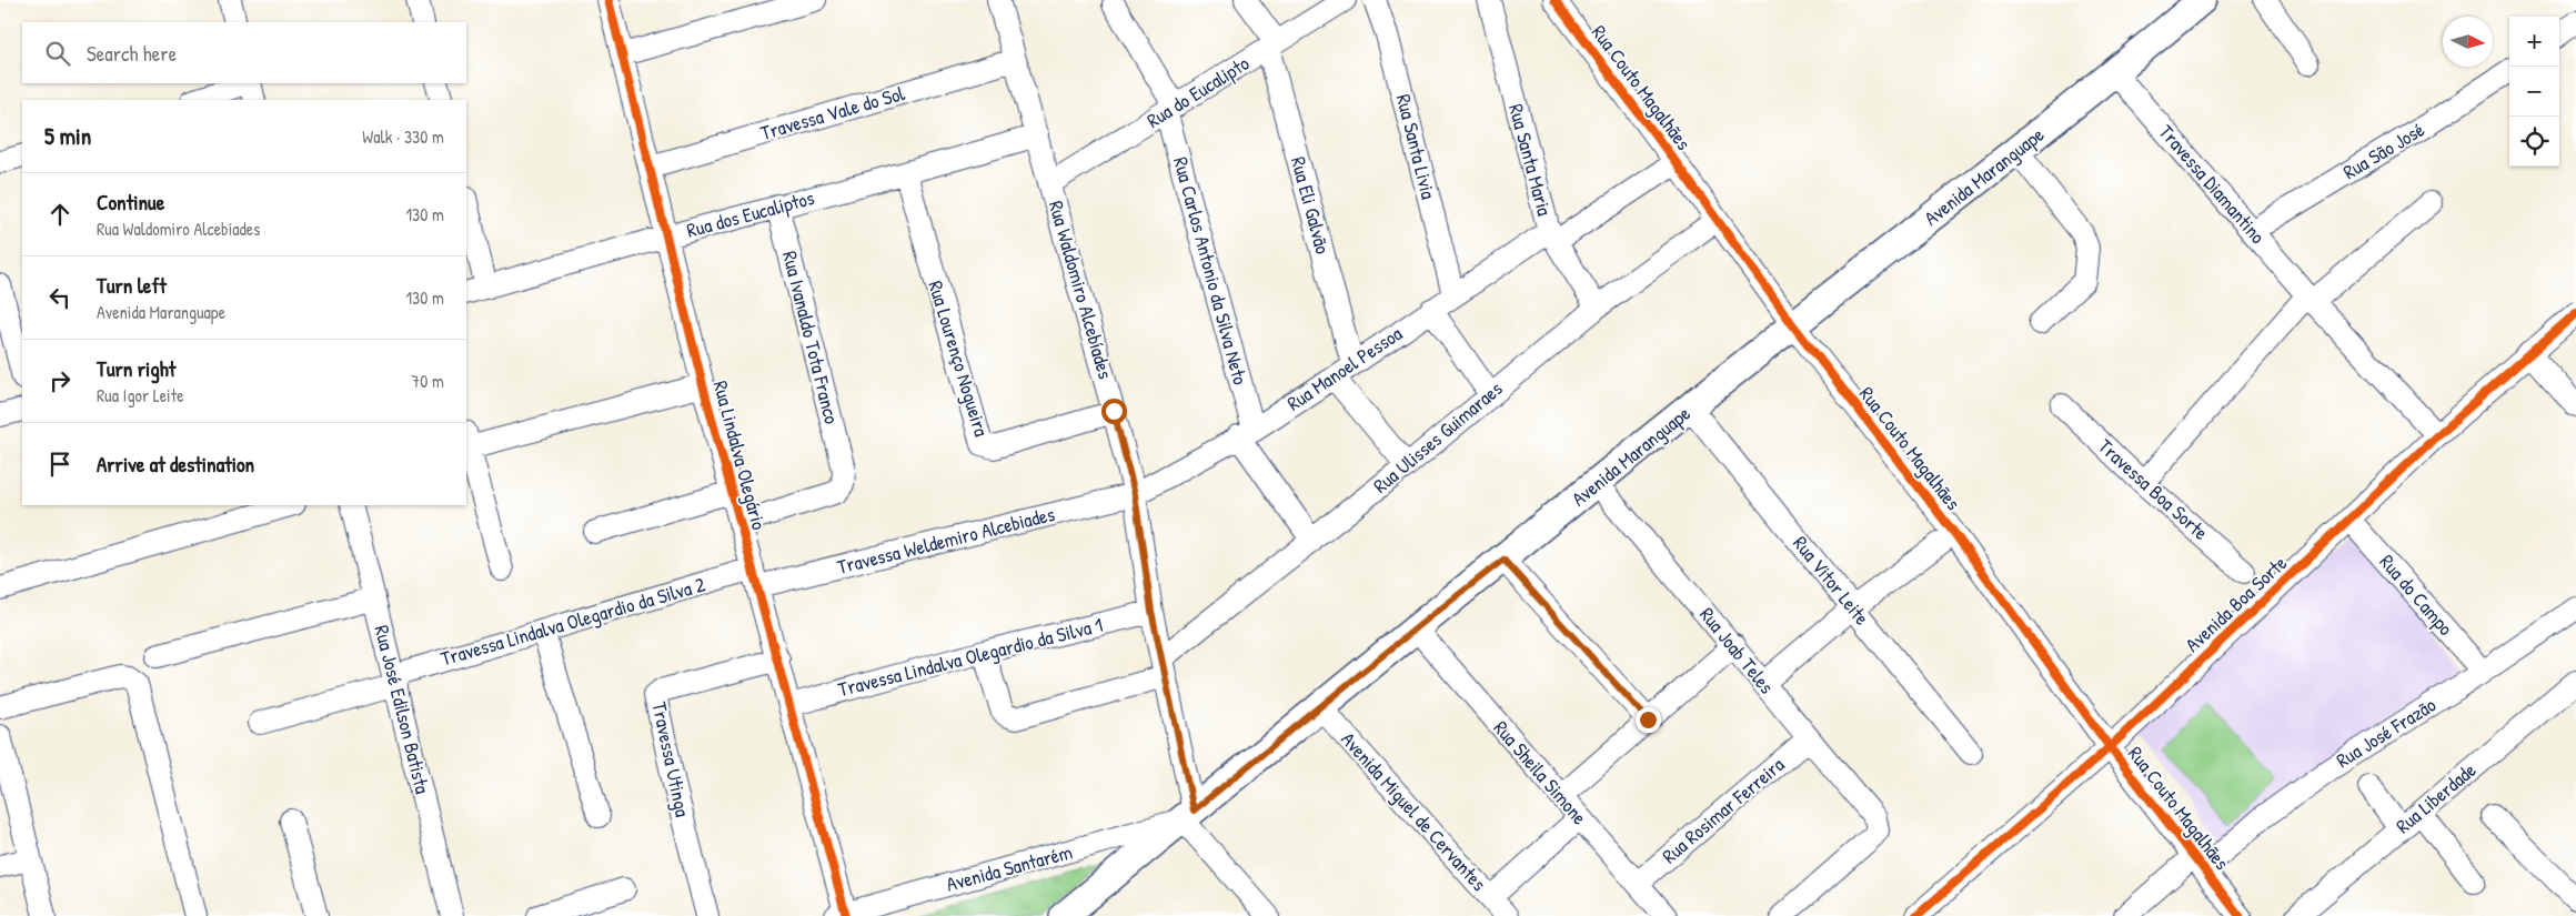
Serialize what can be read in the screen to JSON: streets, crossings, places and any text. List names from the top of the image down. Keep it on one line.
{"streets":{"main road":["Avenida Maranguape"],"street":["Rua Couto Magalhães","Rua do Eucalipto","Travessa Vale do Sol","Rua Santa Livia","Rua São José","Rua Santa Maria","Travessa Diamantino","Rua Eli Galvão","Rua dos Eucaliptos","Rua Carlos Antonio da Silva Neto","Rua Waldomiro Alcebíades","Rua Ivanaldo Tota Franco","Rua Lourenço Nogueira","Rua Manoel Pessoa","Rua Ulisses Guimaraes","Rua Lindalva Olegário","Travessa Boa Sorte","Travessa Weldemiro Alcebiades","Rua Vitor Leite","Rua do Campo","Avenida Boa Sorte","Travessa Lindalva Olegardio da Silva 2","Rua Joab Teles","Travessa Lindalva Olegardio da Silva 1","Rua José Edilson Batista","Rua José Frazão","Travessa Utinga","Rua Sheila Simone","Rua Liberdade","Rua Rosimar Ferreira","Avenida Miguel de Cervantes","Avenida Santarém"]},"crossings":[["Rua Couto Magalhães","Avenida Maranguape"],["Rua Couto Magalhães","Rua Manoel Pessoa"],["Rua Couto Magalhães","Rua Ulisses Guimaraes"],["Rua Couto Magalhães","Avenida Boa Sorte"],["Rua Couto Magalhães","Rua José Frazão"],["Rua do Eucalipto","Rua Eli Galvão"],["Rua do Eucalipto","Rua Carlos Antonio da Silva Neto"],["Rua do Eucalipto","Rua Waldomiro Alcebíades"],["Travessa Vale do Sol","Rua Waldomiro Alcebíades"],["Travessa Vale do Sol","Rua Lindalva Olegário"],["Rua Santa Livia","Rua Manoel Pessoa"],["Rua São José","Travessa Diamantino"],["Rua Santa Maria","Rua Manoel Pessoa"],["Rua Santa Maria","Rua Ulisses Guimaraes"],["Avenida Maranguape","Travessa Diamantino"],["Avenida Maranguape","Rua Waldomiro Alcebíades"],["Avenida Maranguape","Rua Vitor Leite"],["Avenida Maranguape","Rua Joab Teles"],["Avenida Maranguape","Rua Sheila Simone"],["Avenida Maranguape","Avenida Miguel de Cervantes"],["Avenida Maranguape","Avenida Santarém"],["Travessa Diamantino","Avenida Boa Sorte"],["Rua Eli Galvão","Rua Manoel Pessoa"],["Rua dos Eucaliptos","Rua Waldomiro Alcebíades"],["Rua dos Eucaliptos","Rua Ivanaldo Tota Franco"],["Rua dos Eucaliptos","Rua Lourenço Nogueira"],["Rua dos Eucaliptos","Rua Lindalva Olegário"],["Rua Carlos Antonio da Silva Neto","Rua Manoel Pessoa"],["Rua Waldomiro Alcebíades","Rua Lourenço Nogueira"],["Rua Waldomiro Alcebíades","Rua Manoel Pessoa"],["Rua Waldomiro Alcebíades","Rua Ulisses Guimaraes"],["Rua Waldomiro Alcebíades","Travessa Weldemiro Alcebiades"],["Rua Waldomiro Alcebíades","Travessa Lindalva Olegardio da Silva 1"],["Rua Waldomiro Alcebíades","Avenida Santarém"],["Rua Ivanaldo Tota Franco","Rua Lindalva Olegário"],["Rua Manoel Pessoa","Travessa Weldemiro Alcebiades"],["Rua Lindalva Olegário","Travessa Weldemiro Alcebiades"],["Rua Lindalva Olegário","Travessa Lindalva Olegardio da Silva 2"],["Rua Lindalva Olegário","Travessa Lindalva Olegardio da Silva 1"],["Rua Lindalva Olegário","Travessa Utinga"],["Rua Lindalva Olegário","Avenida Santarém"],["Travessa Weldemiro Alcebiades","Travessa Lindalva Olegardio da Silva 2"],["Rua do Campo","Avenida Boa Sorte"],["Rua do Campo","Rua José Frazão"],["Travessa Lindalva Olegardio da Silva 2","Rua José Edilson Batista"],["Rua Joab Teles","Rua Rosimar Ferreira"],["Rua Sheila Simone","Rua Rosimar Ferreira"]],"north":"right","page":{"map_buttons":["+","−"],"search":"Search here","heading":["5 min","Walk · 330 m"],"list":[["Continue","Rua Waldomiro Alcebíades","130 m"],["Turn left","Avenida Maranguape","130 m"],["Turn right","Rua Igor Leite","70 m"],"Arrive at destination"]}}
